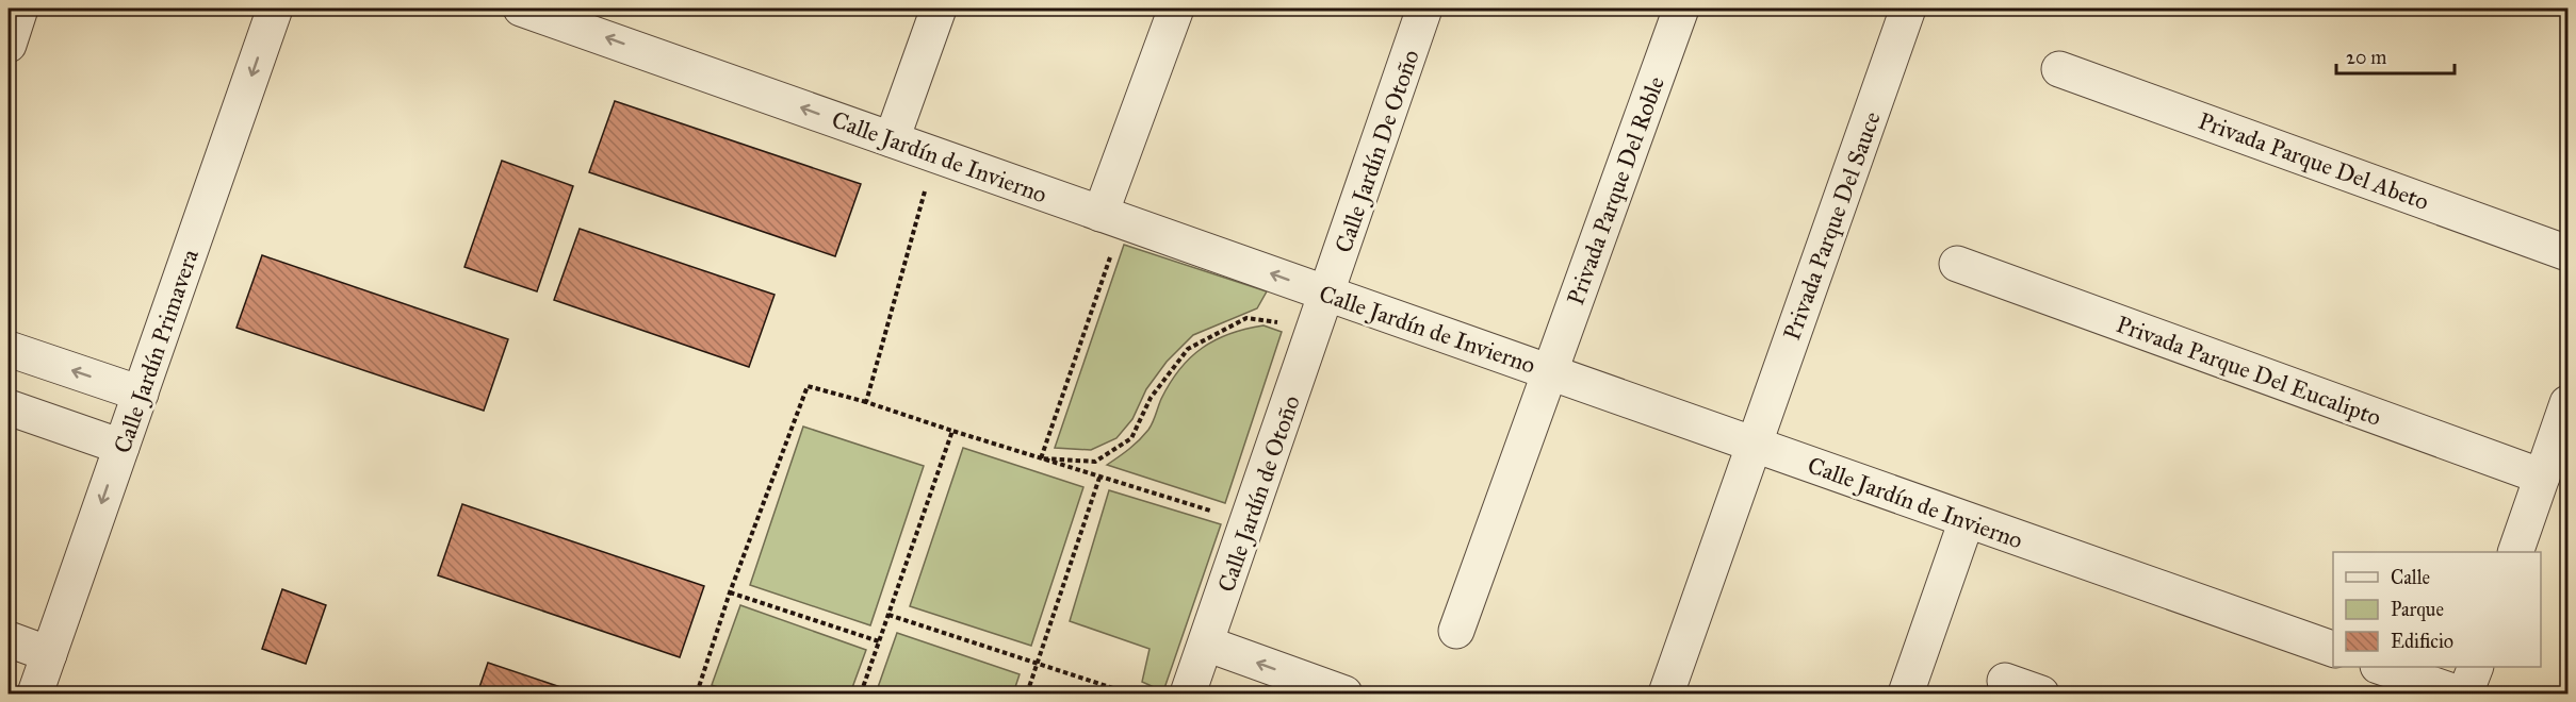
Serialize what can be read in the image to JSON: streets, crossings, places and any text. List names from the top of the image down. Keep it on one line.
{"streets":{"street":["Calle Jardín De Otoño","Calle Jardín de Invierno","Privada Parque Del Abeto","Privada Parque Del Roble","Privada Parque Del Sauce","Calle Jardín Primavera","Privada Parque Del Eucalipto","Calle Jardín de Otoño"]},"crossings":[["Calle Jardín De Otoño","Calle Jardín de Invierno"],["Calle Jardín De Otoño","Calle Jardín de Otoño"],["Calle Jardín de Invierno","Privada Parque Del Roble"],["Calle Jardín de Invierno","Privada Parque Del Sauce"],["Calle Jardín de Invierno","Calle Jardín de Otoño"]],"one_way":["Calle Jardín Primavera"],"legend":["Calle","Parque","Edificio"],"scale_bar":"20 m"}
